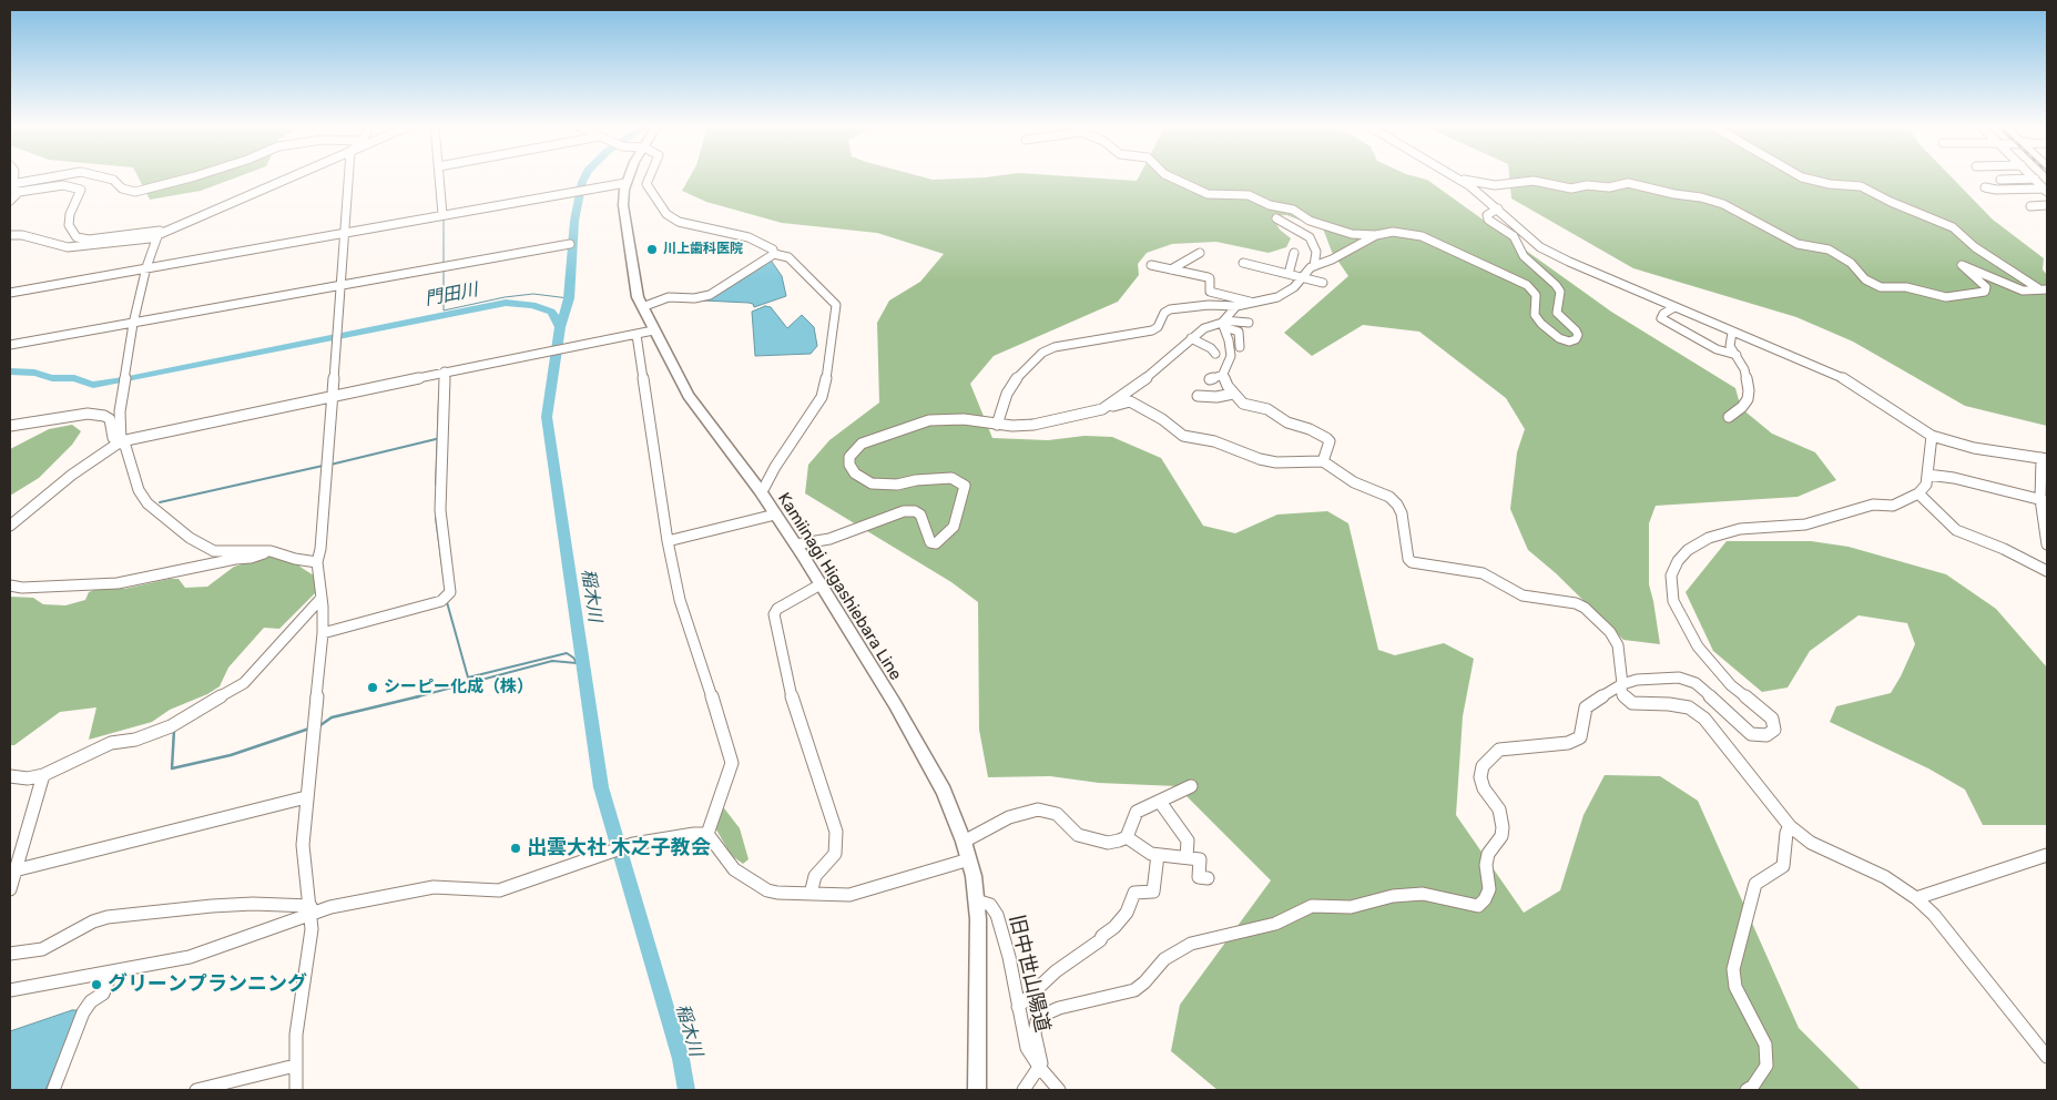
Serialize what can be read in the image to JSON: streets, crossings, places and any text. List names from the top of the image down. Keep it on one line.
{"streets":{"main road":["Kamiinagi Higashiebara Line"],"street":["旧中世山陽道"]},"crossings":[["Kamiinagi Higashiebara Line","旧中世山陽道"]],"water":["門田川","稲木川"],"places":["川上歯科医院","シーピー化成（株）","出雲大社 木之子教会","グリーンプランニング"]}
